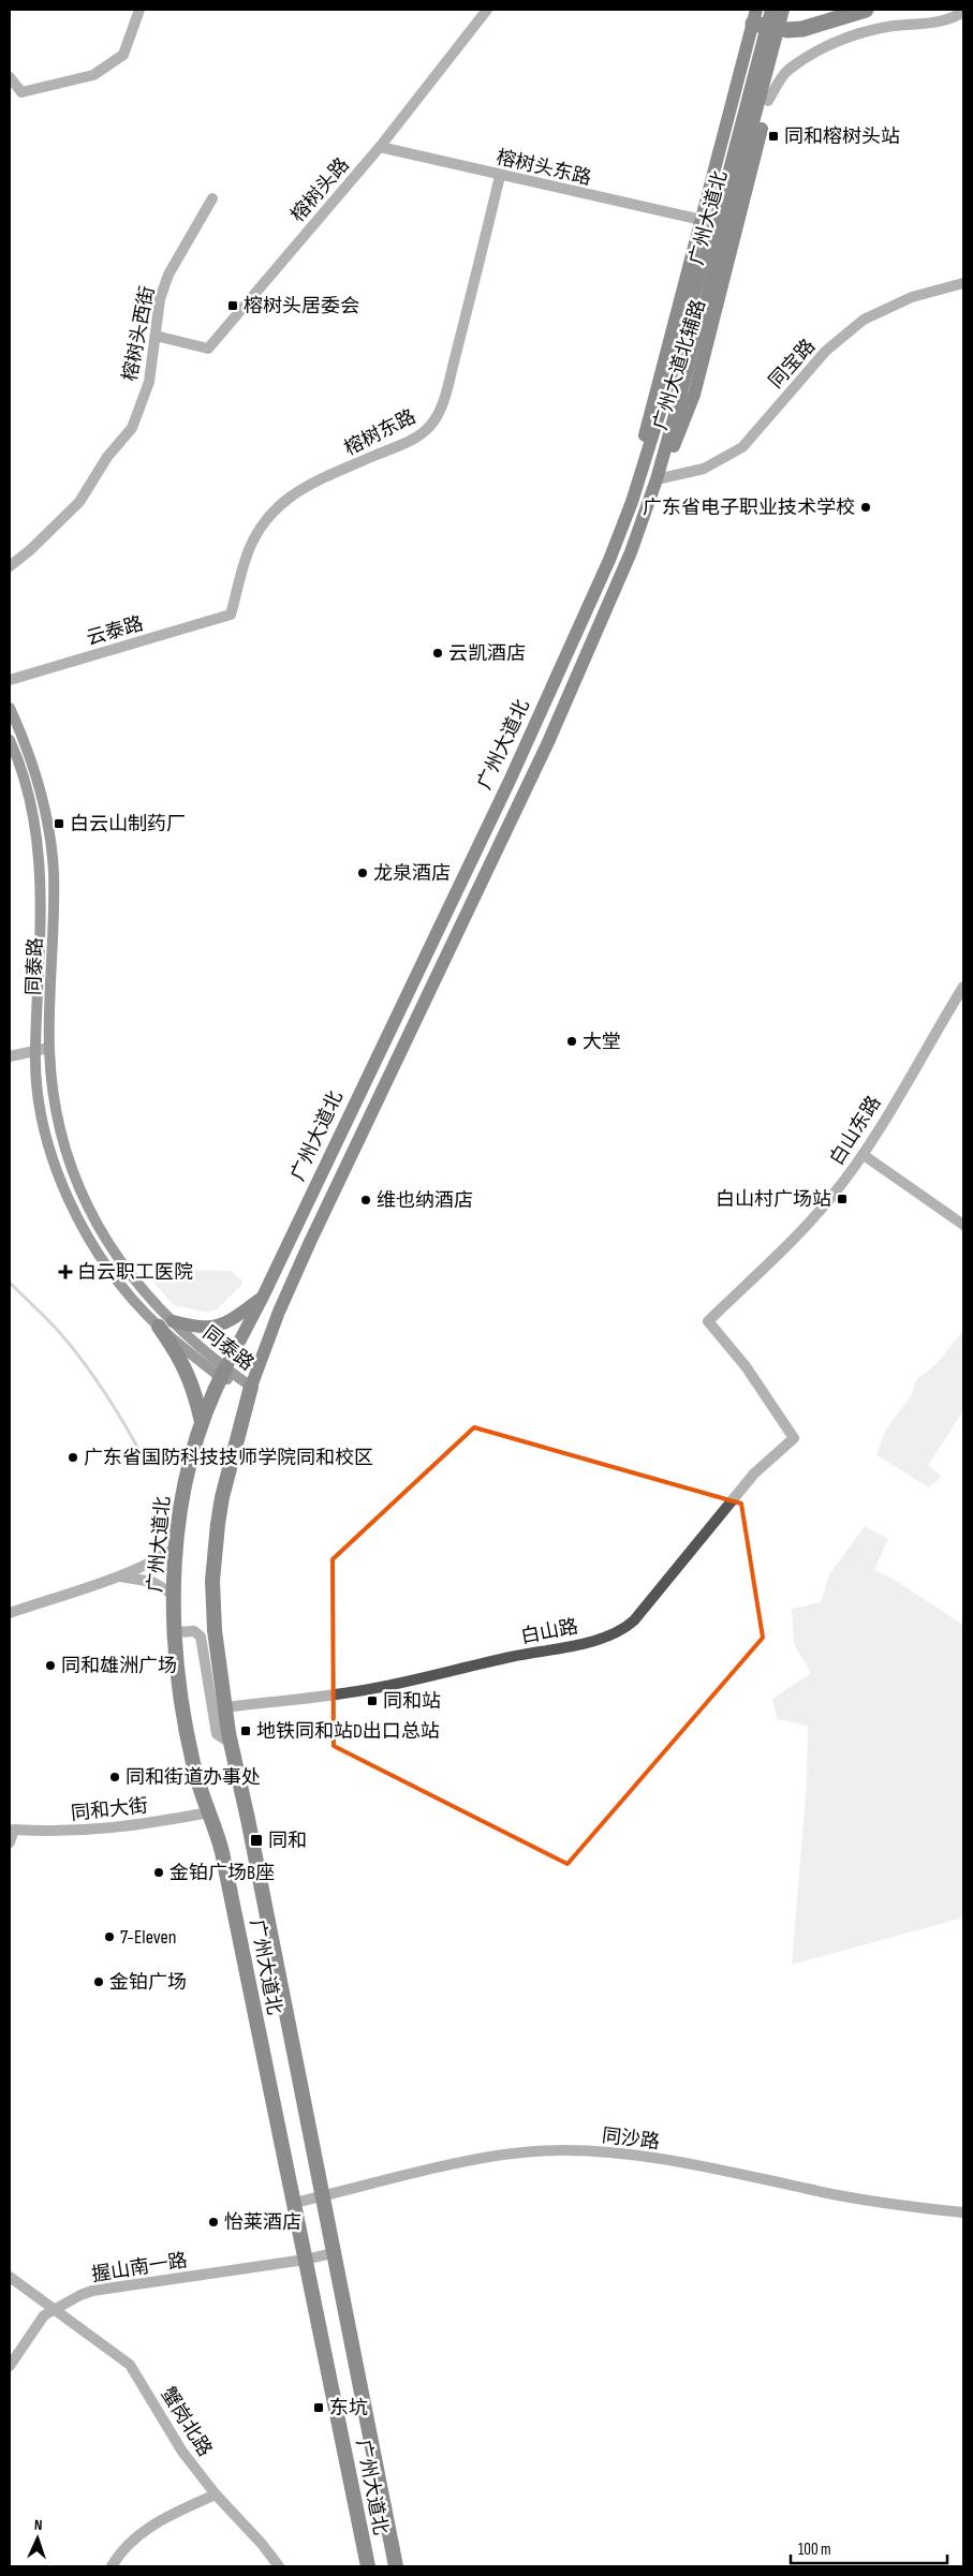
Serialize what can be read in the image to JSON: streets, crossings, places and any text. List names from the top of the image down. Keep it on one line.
{"streets":{"highway":["广州大道北"],"main road":["广州大道北辅路","同泰路"],"street":["榕树头东路","榕树头路","榕树头西街","同宝路","榕树东路","云泰路","白山东路","白山路","同和大街","同沙路","握山南一路","蟹岗北路"]},"crossings":[["榕树头东路","榕树头路"],["榕树头东路","广州大道北辅路"],["榕树头东路","榕树东路"],["榕树头路","榕树头西街"],["广州大道北","同宝路"],["广州大道北","广州大道北辅路"],["广州大道北","同泰路"],["广州大道北","白山路"],["广州大道北","同和大街"],["广州大道北","同沙路"],["广州大道北","握山南一路"],["同宝路","广州大道北辅路"],["榕树东路","云泰路"],["白山东路","白山路"],["握山南一路","蟹岗北路"]],"places":{"transit":["同和榕树头站","榕树头居委会","白云山制药厂","白山村广场站","同和站","地铁同和站D出口总站","同和","东坑"],"other":["广东省电子职业技术学校","云凯酒店","龙泉酒店","大堂","维也纳酒店","广东省国防科技技师学院同和校区","同和雄洲广场","同和街道办事处","金铂广场B座","7-Eleven","金铂广场","怡莱酒店"],"health":["白云职工医院"]},"scale_bar":"100 m","north":"top"}
